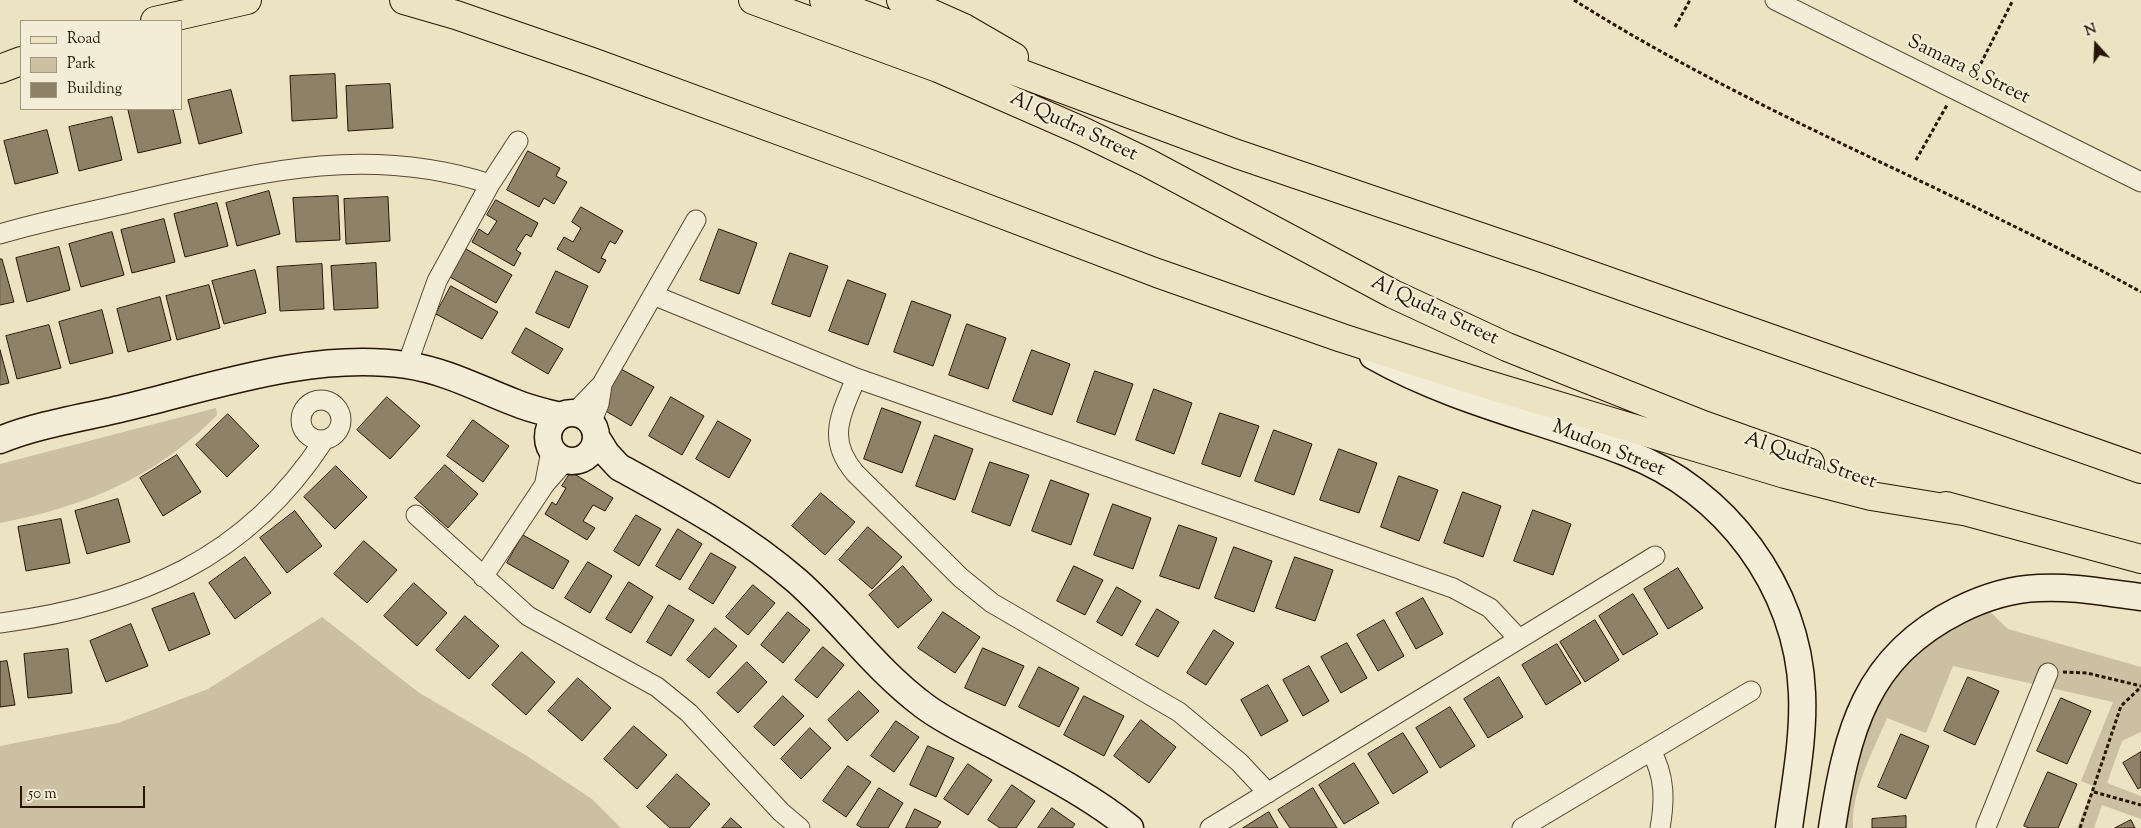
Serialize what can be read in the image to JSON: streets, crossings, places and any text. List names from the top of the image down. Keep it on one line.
{"streets":{"main road":["Al Qudra Street"],"street":["Samara 8 Street","Mudon Street"]},"legend":["Road","Park","Building"],"scale_bar":"50 m","north":"top"}
